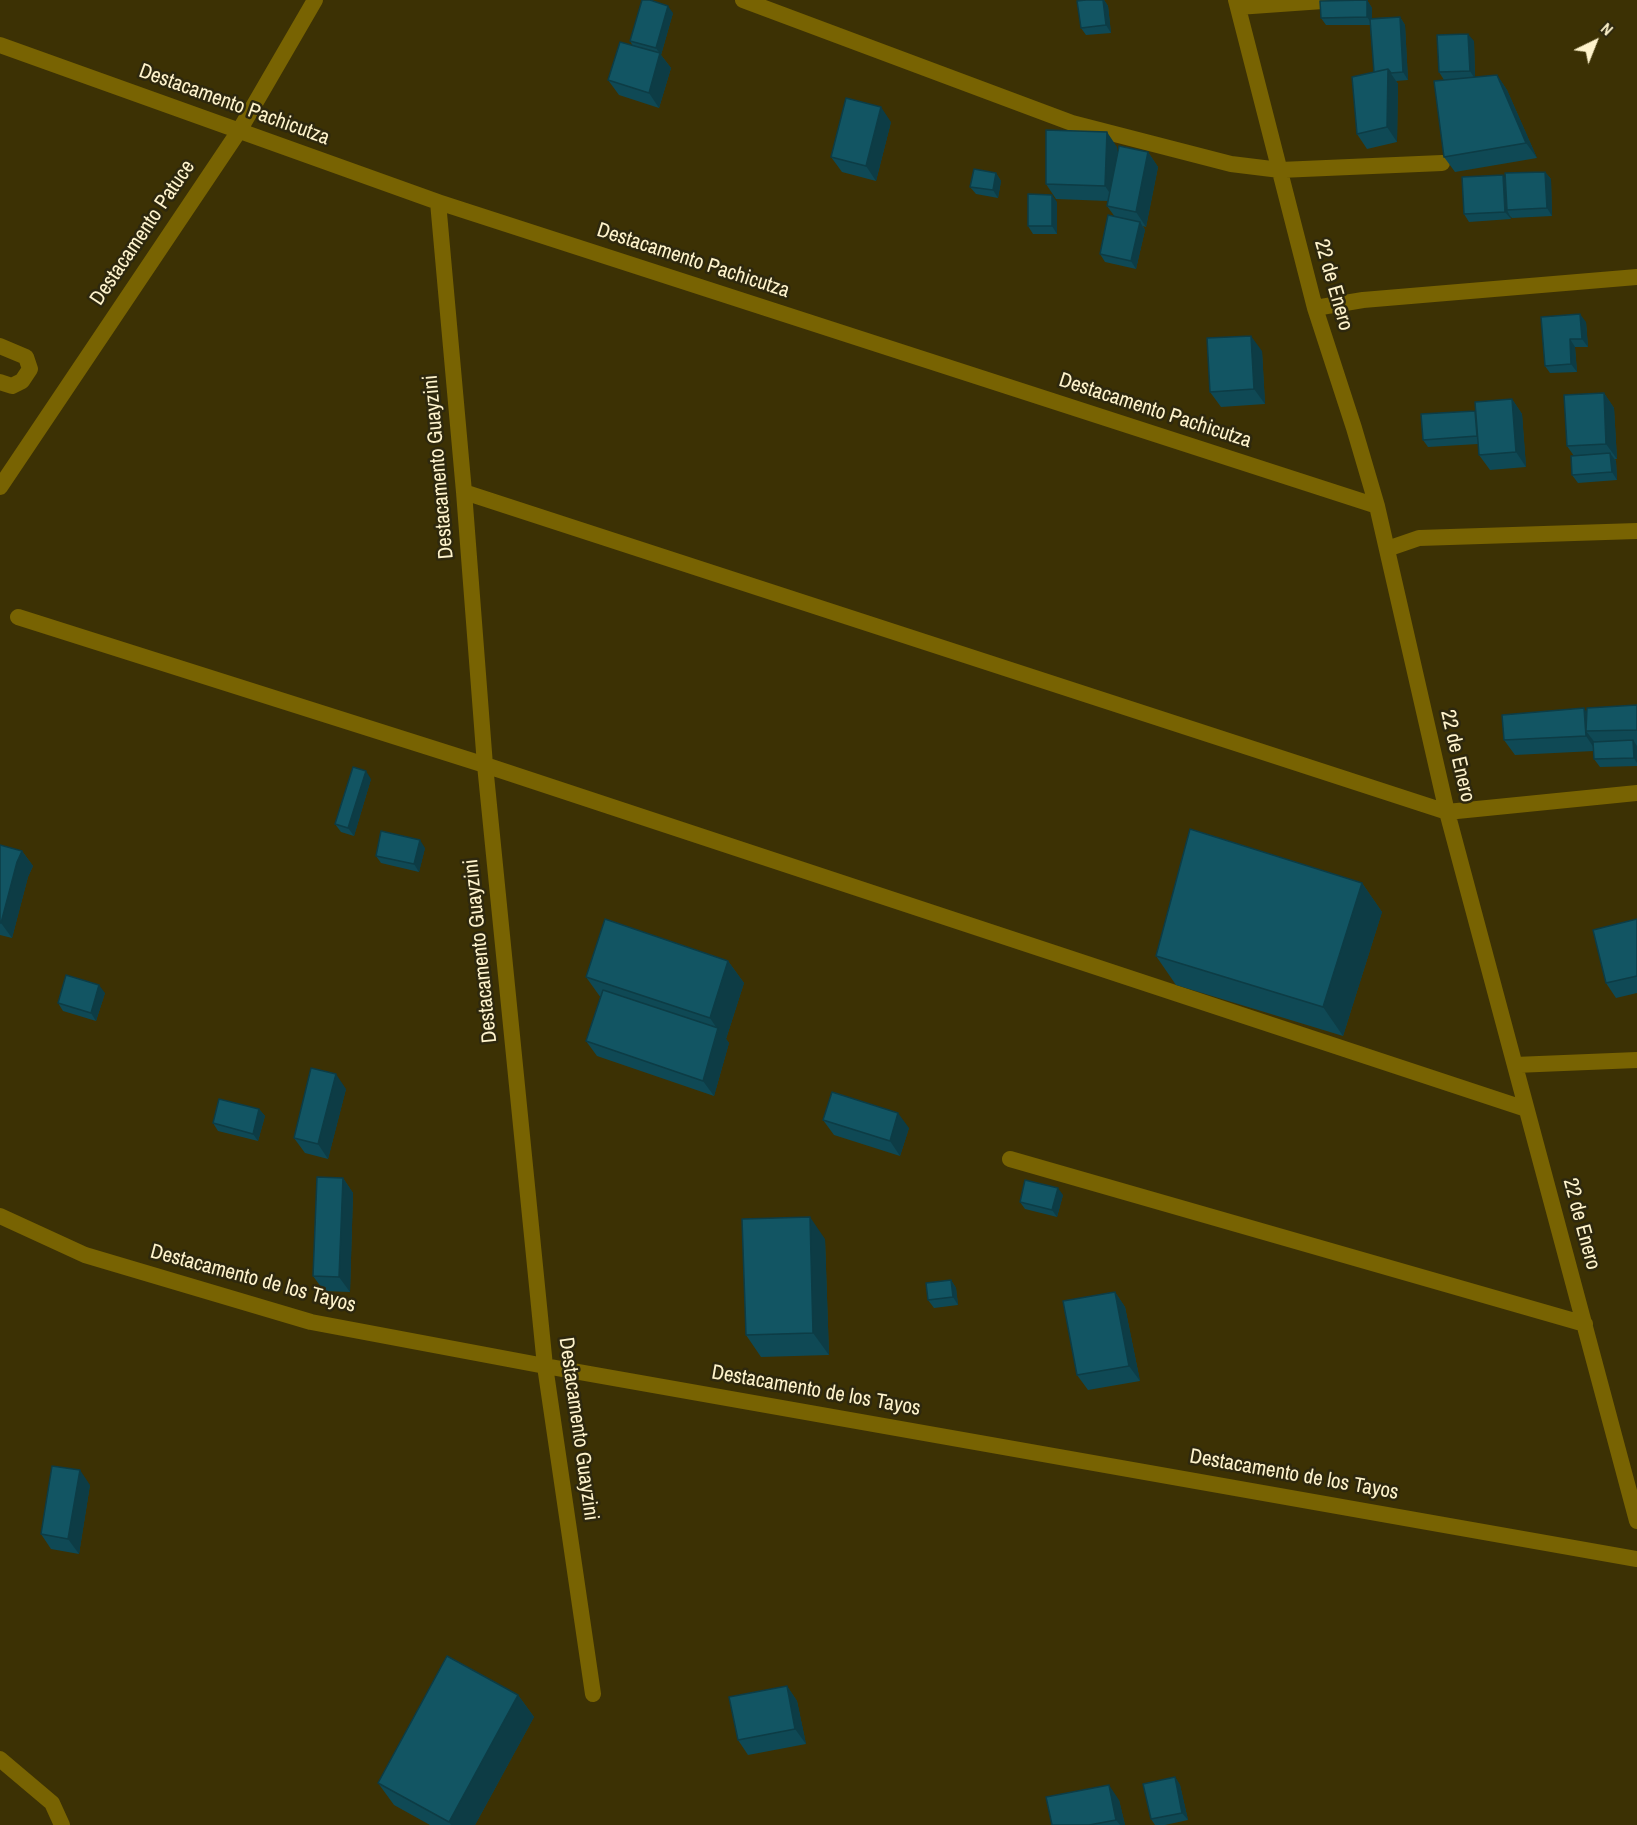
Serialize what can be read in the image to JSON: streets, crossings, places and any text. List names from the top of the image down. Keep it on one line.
{"streets":{"street":["Destacamento Pachicutza","Destacamento Patuce","22 de Enero","Destacamento Guayzini","Destacamento de los Tayos"]},"crossings":[["Destacamento Pachicutza","Destacamento Patuce"],["Destacamento Pachicutza","22 de Enero"],["Destacamento Pachicutza","Destacamento Guayzini"],["Destacamento Guayzini","Destacamento de los Tayos"]],"north":"top right"}
